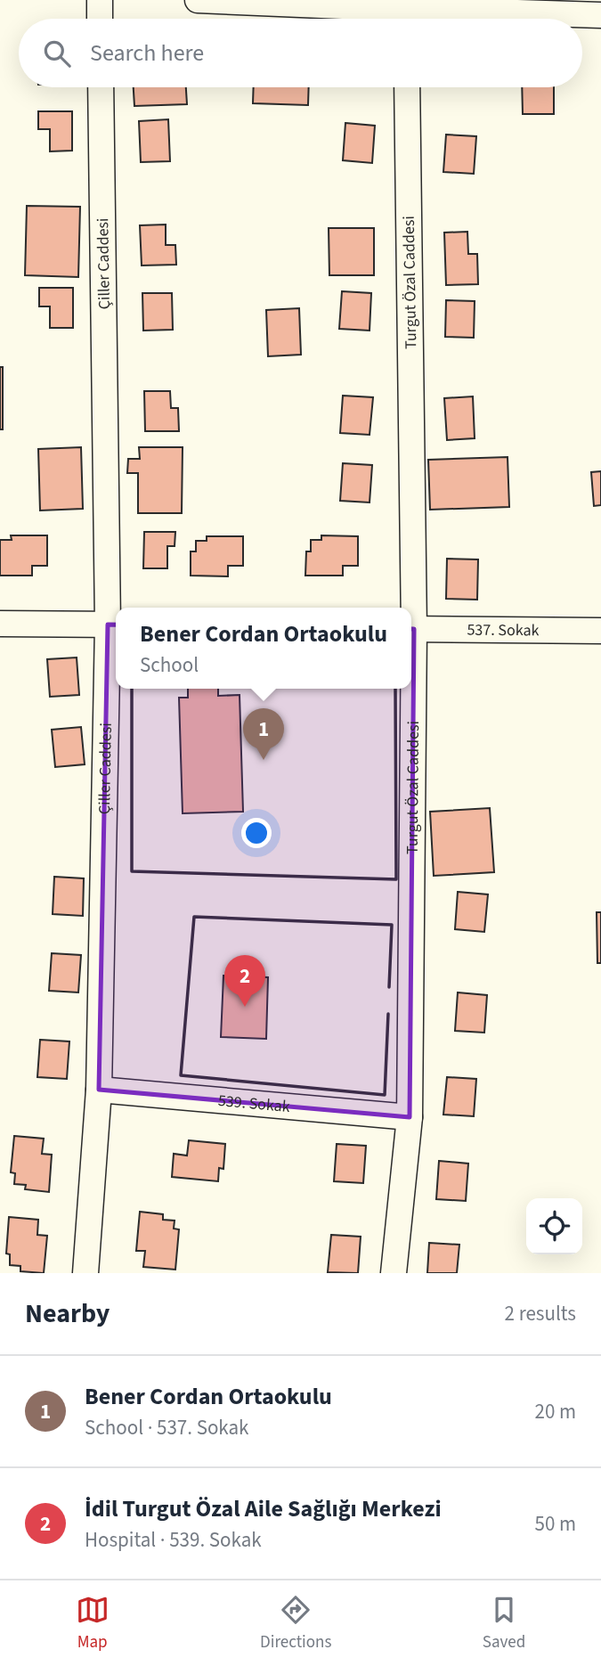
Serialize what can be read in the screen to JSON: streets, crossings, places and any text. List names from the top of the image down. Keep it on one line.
{"streets":{"street":["Çiller Caddesi","Turgut Özal Caddesi","537. Sokak","539. Sokak"]},"crossings":[["Çiller Caddesi","539. Sokak"],["Turgut Özal Caddesi","539. Sokak"]],"page":{"search":"Search here","popup":["Bener Cordan Ortaokulu","School"],"pins":["1","2"],"heading":["Nearby","2 results"],"list":[{"mark":"1","name":"Bener Cordan Ortaokulu","note":"School · 537. Sokak","value":"20 m"},{"mark":"2","name":"İdil Turgut Özal Aile Sağlığı Merkezi","note":"Hospital · 539. Sokak","value":"50 m"}],"nav":["Map","Directions","Saved"]}}
